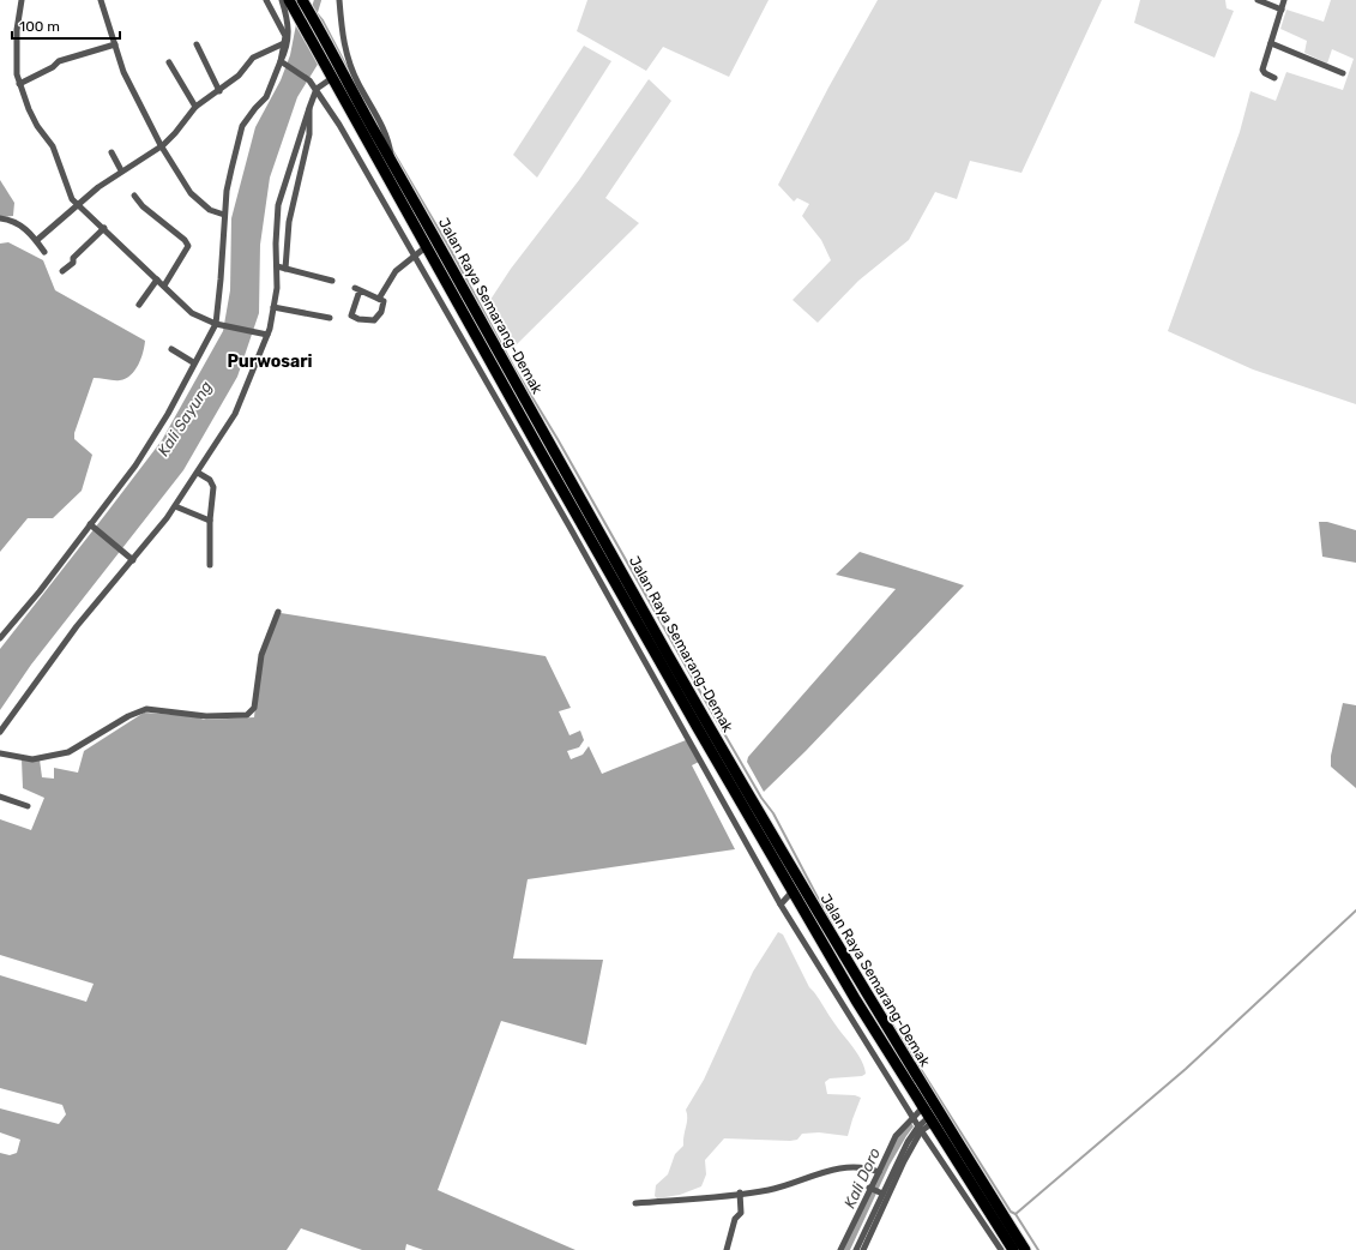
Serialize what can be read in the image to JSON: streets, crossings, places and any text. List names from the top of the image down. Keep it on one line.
{"streets":{"highway":["Jalan Raya Semarang-Demak"]},"districts":["Purwosari"],"water":["Kali Sayung","Kali Doro"],"scale_bar":"100 m"}
